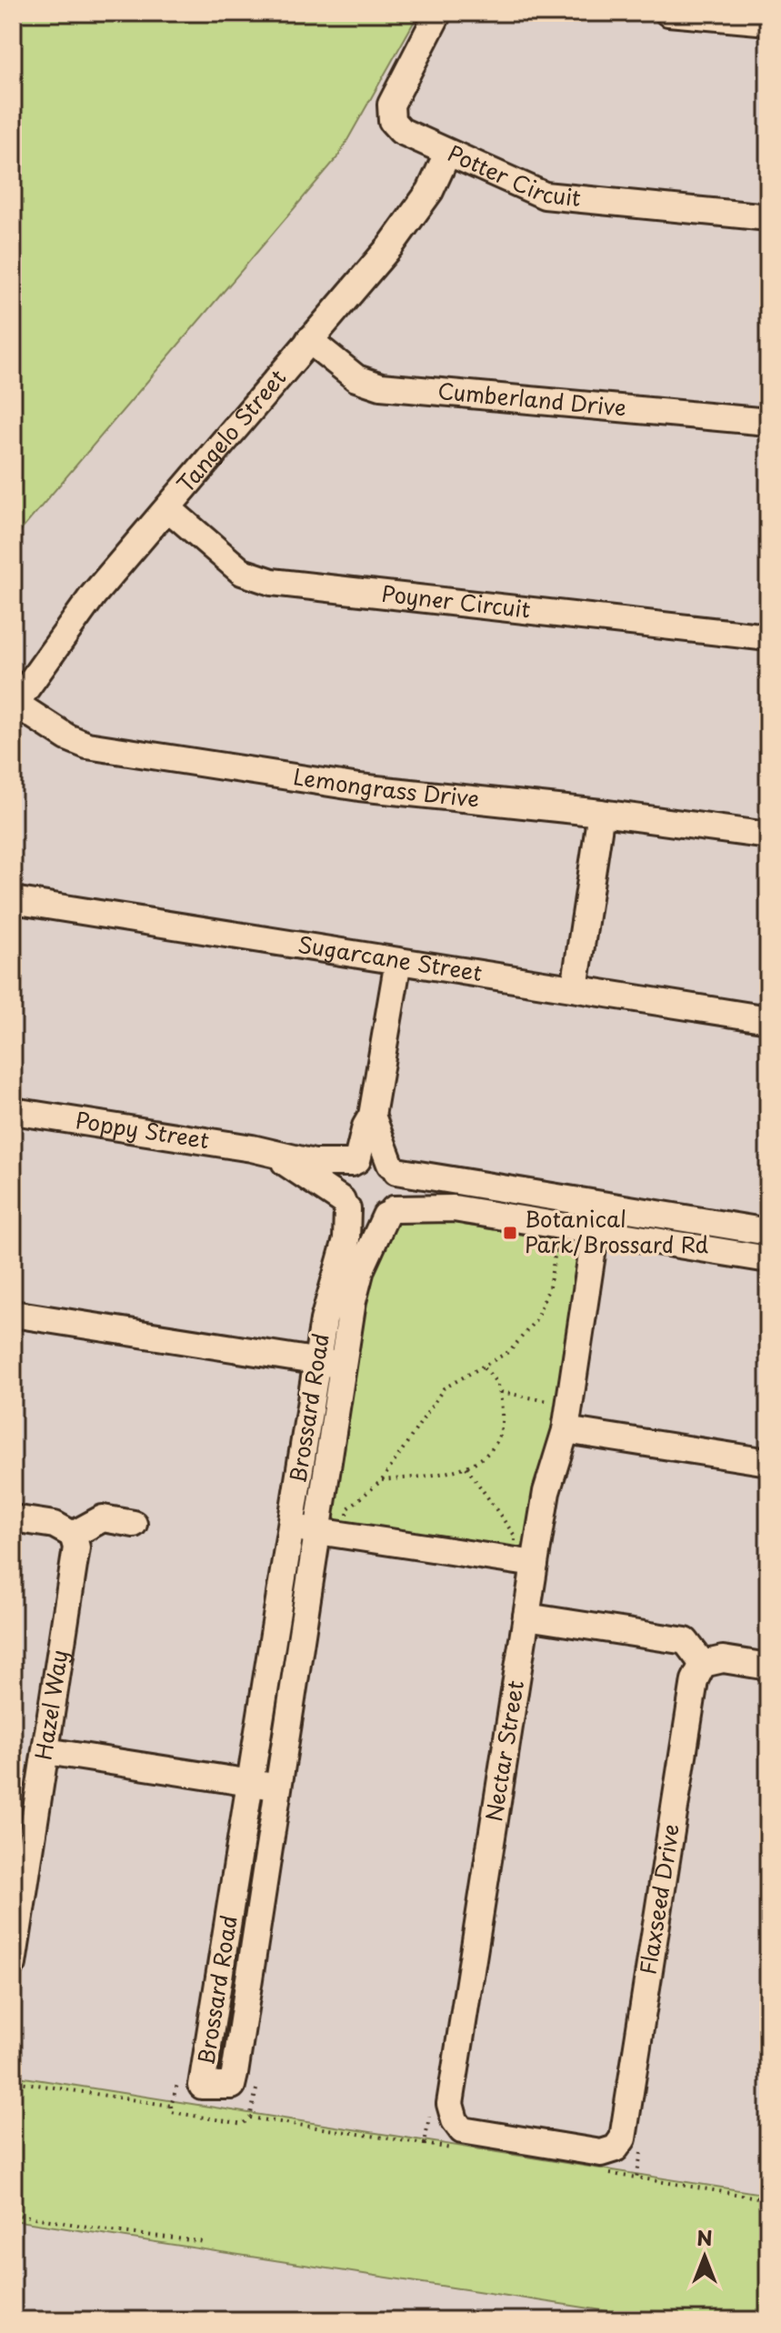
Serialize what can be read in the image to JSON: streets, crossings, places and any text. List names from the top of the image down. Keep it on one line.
{"streets":{"street":["Potter Circuit","Cumberland Drive","Tangelo Street","Poyner Circuit","Lemongrass Drive","Sugarcane Street","Poppy Street","Brossard Road","Hazel Way","Nectar Street","Flaxseed Drive"]},"crossings":[["Potter Circuit","Tangelo Street"],["Cumberland Drive","Tangelo Street"],["Tangelo Street","Poyner Circuit"],["Tangelo Street","Lemongrass Drive"],["Poppy Street","Brossard Road"],["Nectar Street","Flaxseed Drive"]],"places":{"transit":["Botanical Park/Brossard Rd"]},"north":"top"}
